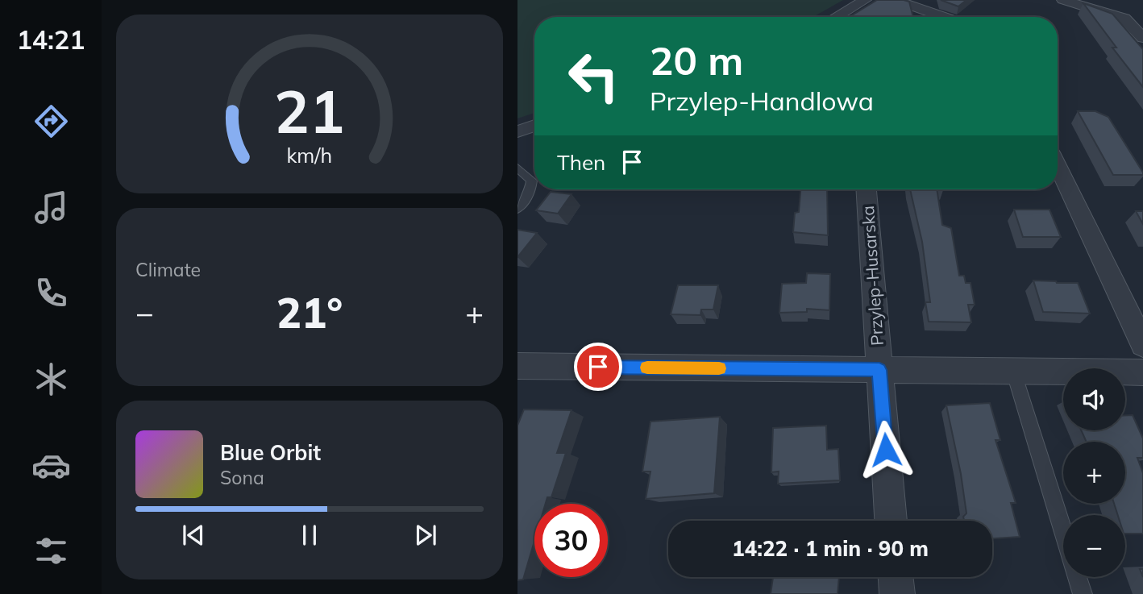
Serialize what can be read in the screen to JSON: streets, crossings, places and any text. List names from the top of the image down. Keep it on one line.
{"streets":{"street":["Przylep-Husarska"]},"page":{"tabs":"14:21","turn":["20 m","Przylep-Handlowa"],"then":"Then","tile":"Climate","heat":["−","21°","+"],"map_buttons":["+","−"],"song":["Blue Orbit","Sona"],"limit":"30","trip":"14:22 · 1 min · 90 m","gauge":["21","km/h"]}}
